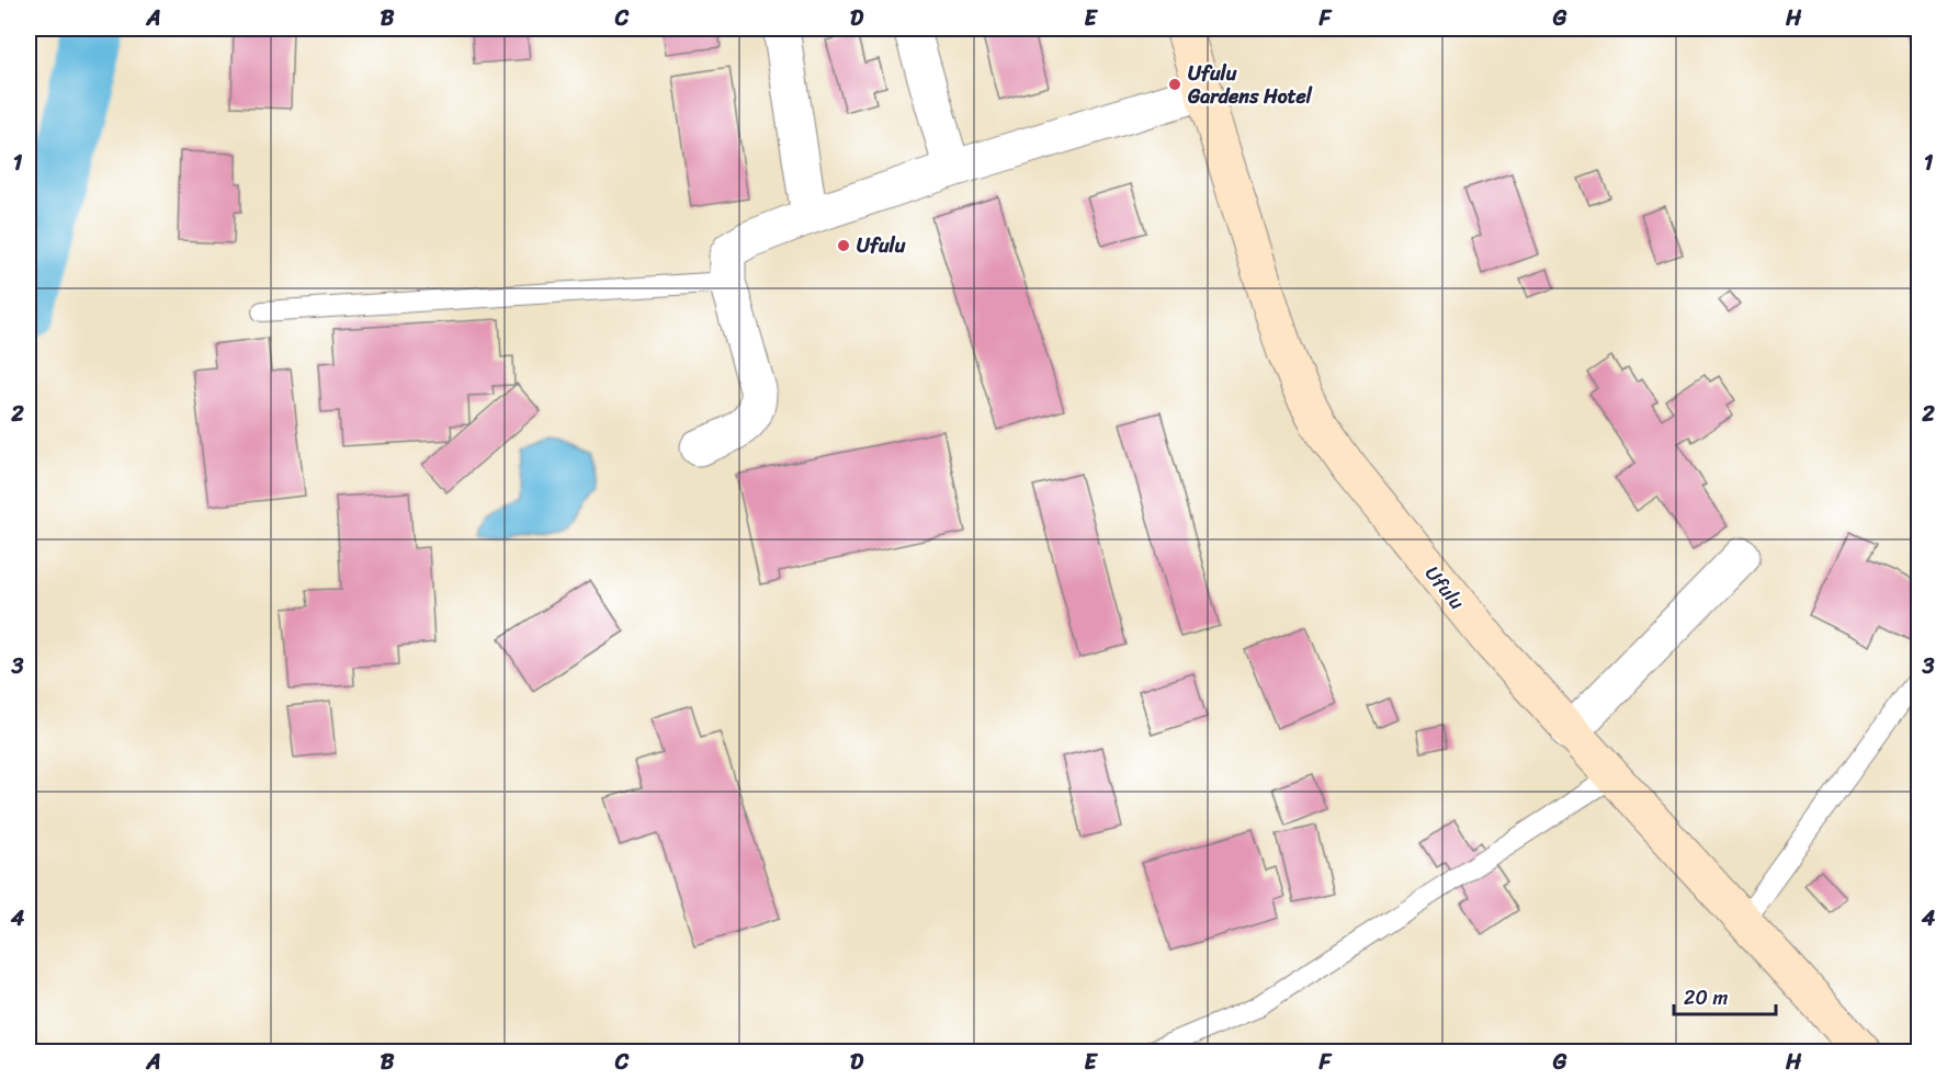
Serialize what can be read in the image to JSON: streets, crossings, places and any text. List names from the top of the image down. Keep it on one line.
{"streets":{"street":["Ufulu"]},"places":["Ufulu Gardens Hotel","Ufulu"],"scale_bar":"20 m","grid":{"columns":["A","B","C","D","E","F","G","H"],"rows":["1","2","3","4"]}}
